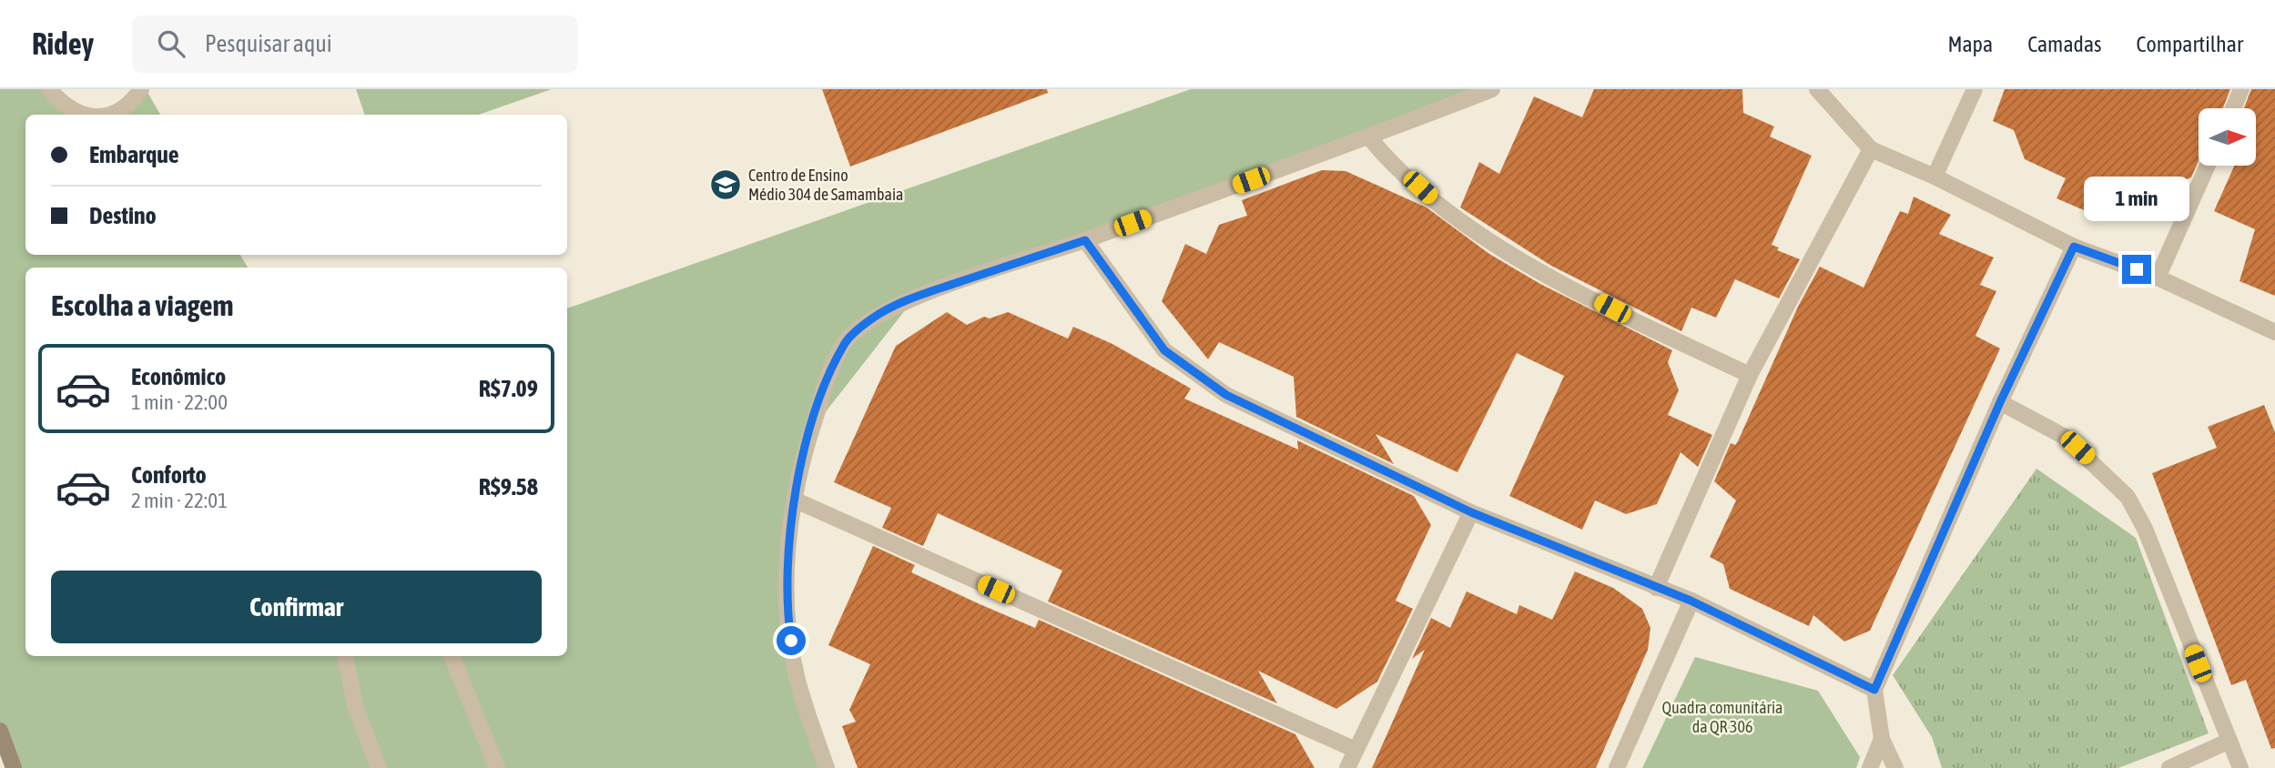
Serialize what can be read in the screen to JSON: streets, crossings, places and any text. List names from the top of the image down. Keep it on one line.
{"parks":["Quadra comunitária da QR 306"],"places":{"school or university":["Centro de Ensino Médio 304 de Samambaia"]},"north":"right","page":{"header":"Ridey","search":"Pesquisar aqui","nav":["Mapa","Camadas","Compartilhar"],"banner":["Embarque","Destino"],"bubble":"1 min","heading":"Escolha a viagem","list":[{"name":"Econômico","note":"1 min · 22:00","value":"R$7.09"},{"name":"Conforto","note":"2 min · 22:01","value":"R$9.58"}],"buttons":"Confirmar"}}
